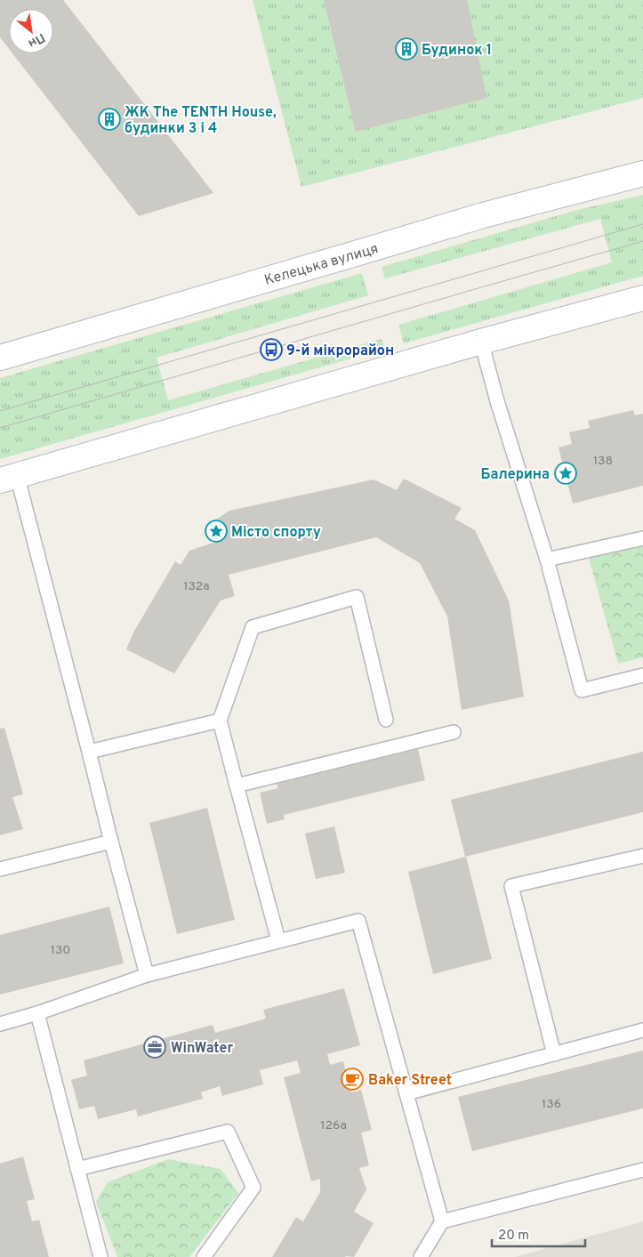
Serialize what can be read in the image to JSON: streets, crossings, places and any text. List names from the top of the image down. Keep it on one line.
{"streets":{"main road":["Келецька вулиця"]},"places":{"building":["Будинок 1","ЖК Тhe TENTH House, будинки 3 і 4"],"bus stop":["9-й мікрорайон"],"place":["Балерина","Місто спорту"],"office":["WinWater"],"cafe":["Baker Street"]},"house_numbers":["138","132а","130","136","126а"],"scale_bar":"20 m","north":"bottom right"}
